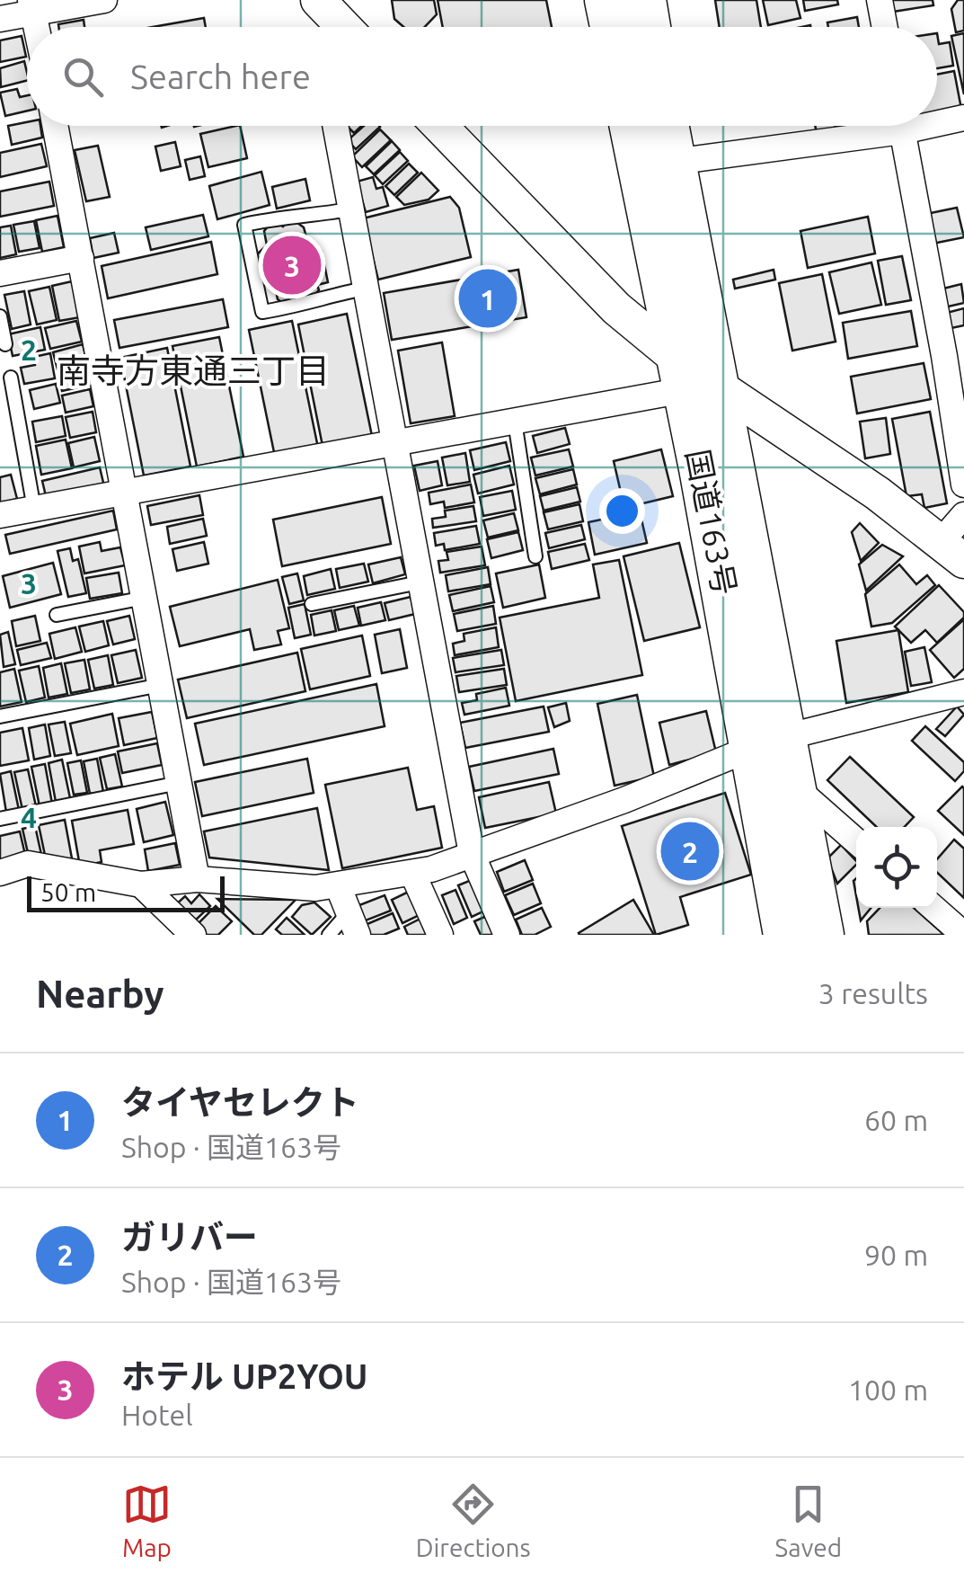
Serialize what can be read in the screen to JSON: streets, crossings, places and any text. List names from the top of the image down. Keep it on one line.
{"streets":{"highway":["国道163号"]},"districts":["南寺方東通三丁目"],"scale_bar":"50 m","page":{"search":"Search here","pins":["3","1","2"],"scale":"50 m","heading":["Nearby","3 results"],"list":[{"mark":"1","name":"タイヤセレクト","note":"Shop · 国道163号","value":"60 m"},{"mark":"2","name":"ガリバー","note":"Shop · 国道163号","value":"90 m"},{"mark":"3","name":"ホテル UP2YOU","note":"Hotel","value":"100 m"}],"nav":["Map","Directions","Saved"]},"grid":{"rows":["2","3","4"]}}
